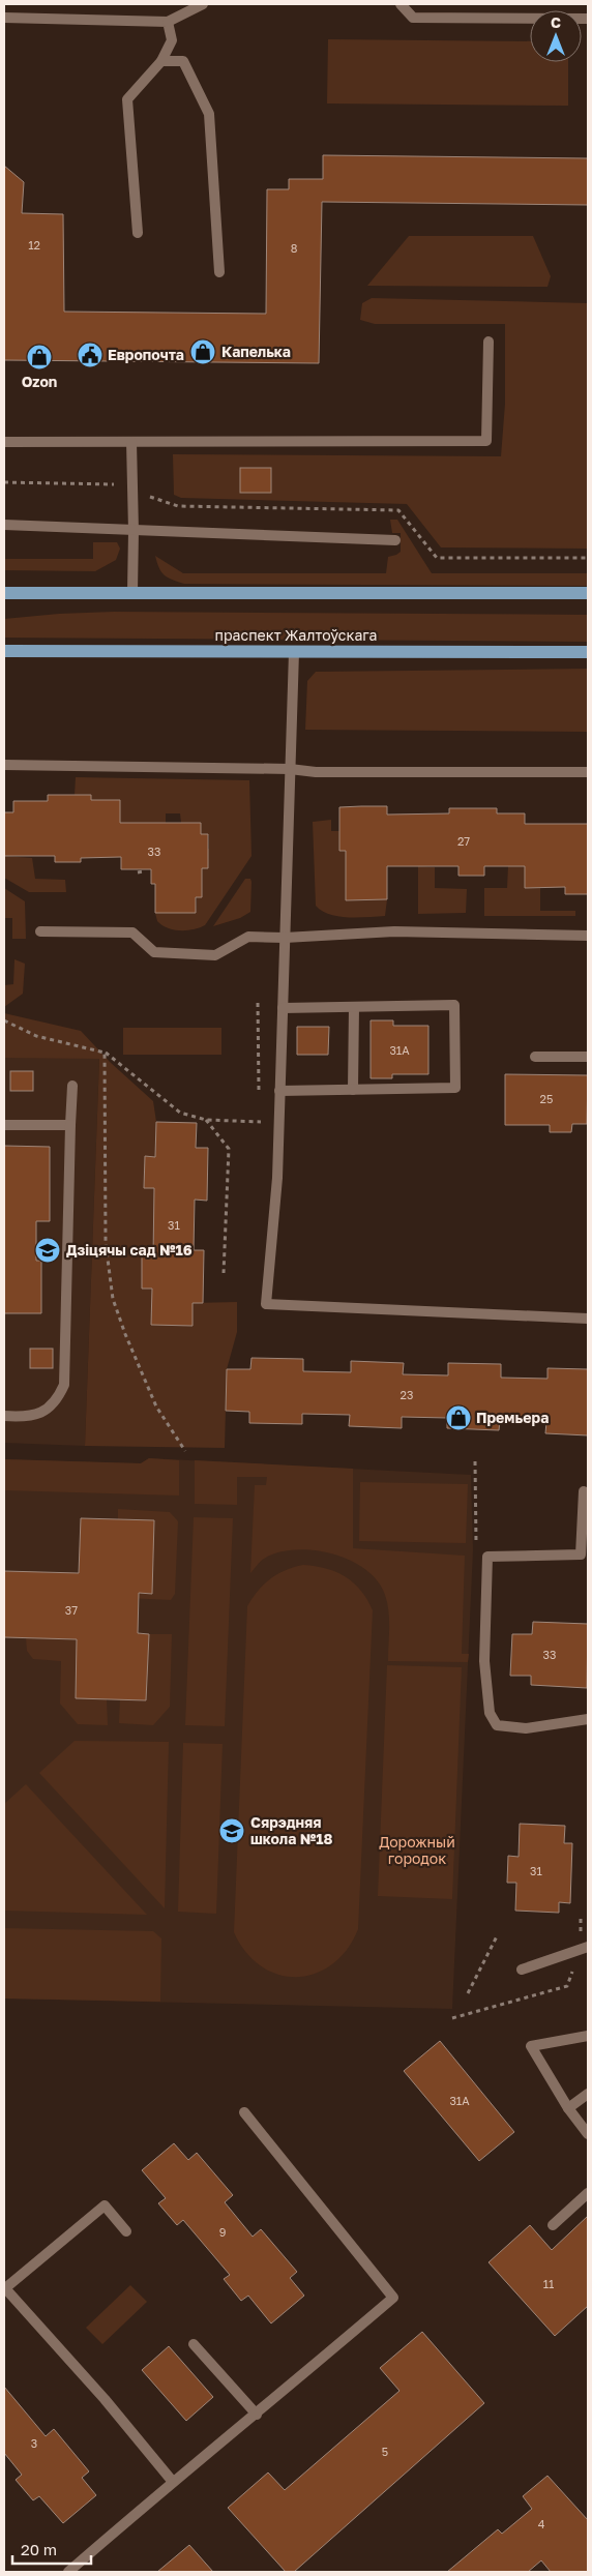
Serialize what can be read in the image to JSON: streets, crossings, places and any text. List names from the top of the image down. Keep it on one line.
{"streets":{"main road":["праспект Жалтоўскага"]},"parks":["Дорожный городок"],"places":{"shop":["Капелька","Ozon","Премьера"],"public building":["Европочта"],"school or university":["Дзіцячы сад №16","Сярэдняя школа №18"]},"house_numbers":["12","8","27","33","31А","25","31","23","37","33","31","31А","9","11","3","5","4"],"scale_bar":"20 m","north":"top"}
